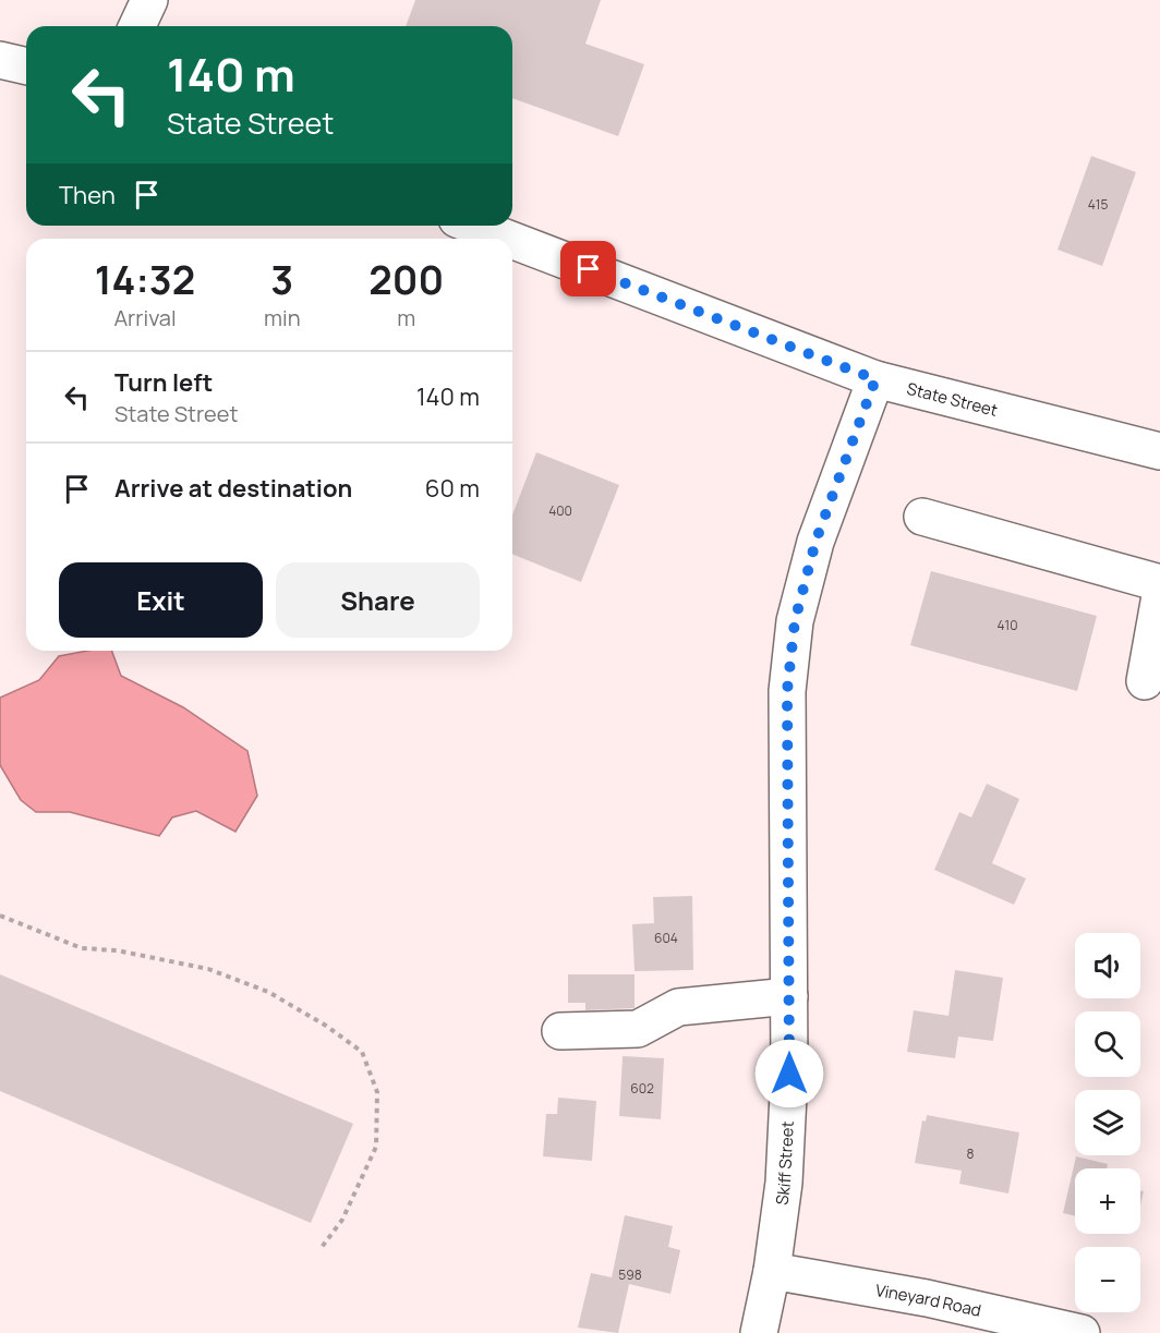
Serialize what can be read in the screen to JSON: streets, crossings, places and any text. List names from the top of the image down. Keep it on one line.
{"streets":{"main road":["State Street","Skiff Street","Vineyard Road"]},"crossings":[["State Street","Skiff Street"],["Skiff Street","Vineyard Road"]],"house_numbers":["415","400","410","604","602","8","598"],"page":{"turn":["140 m","State Street"],"then":"Then","eta":["14:32","Arrival","3","min","200","m"],"list":[{"name":"Turn left","note":"State Street","value":"140 m"},{"name":"Arrive at destination","value":"60 m"}],"buttons":["Exit","Share"],"map_buttons":["+","−"]}}
